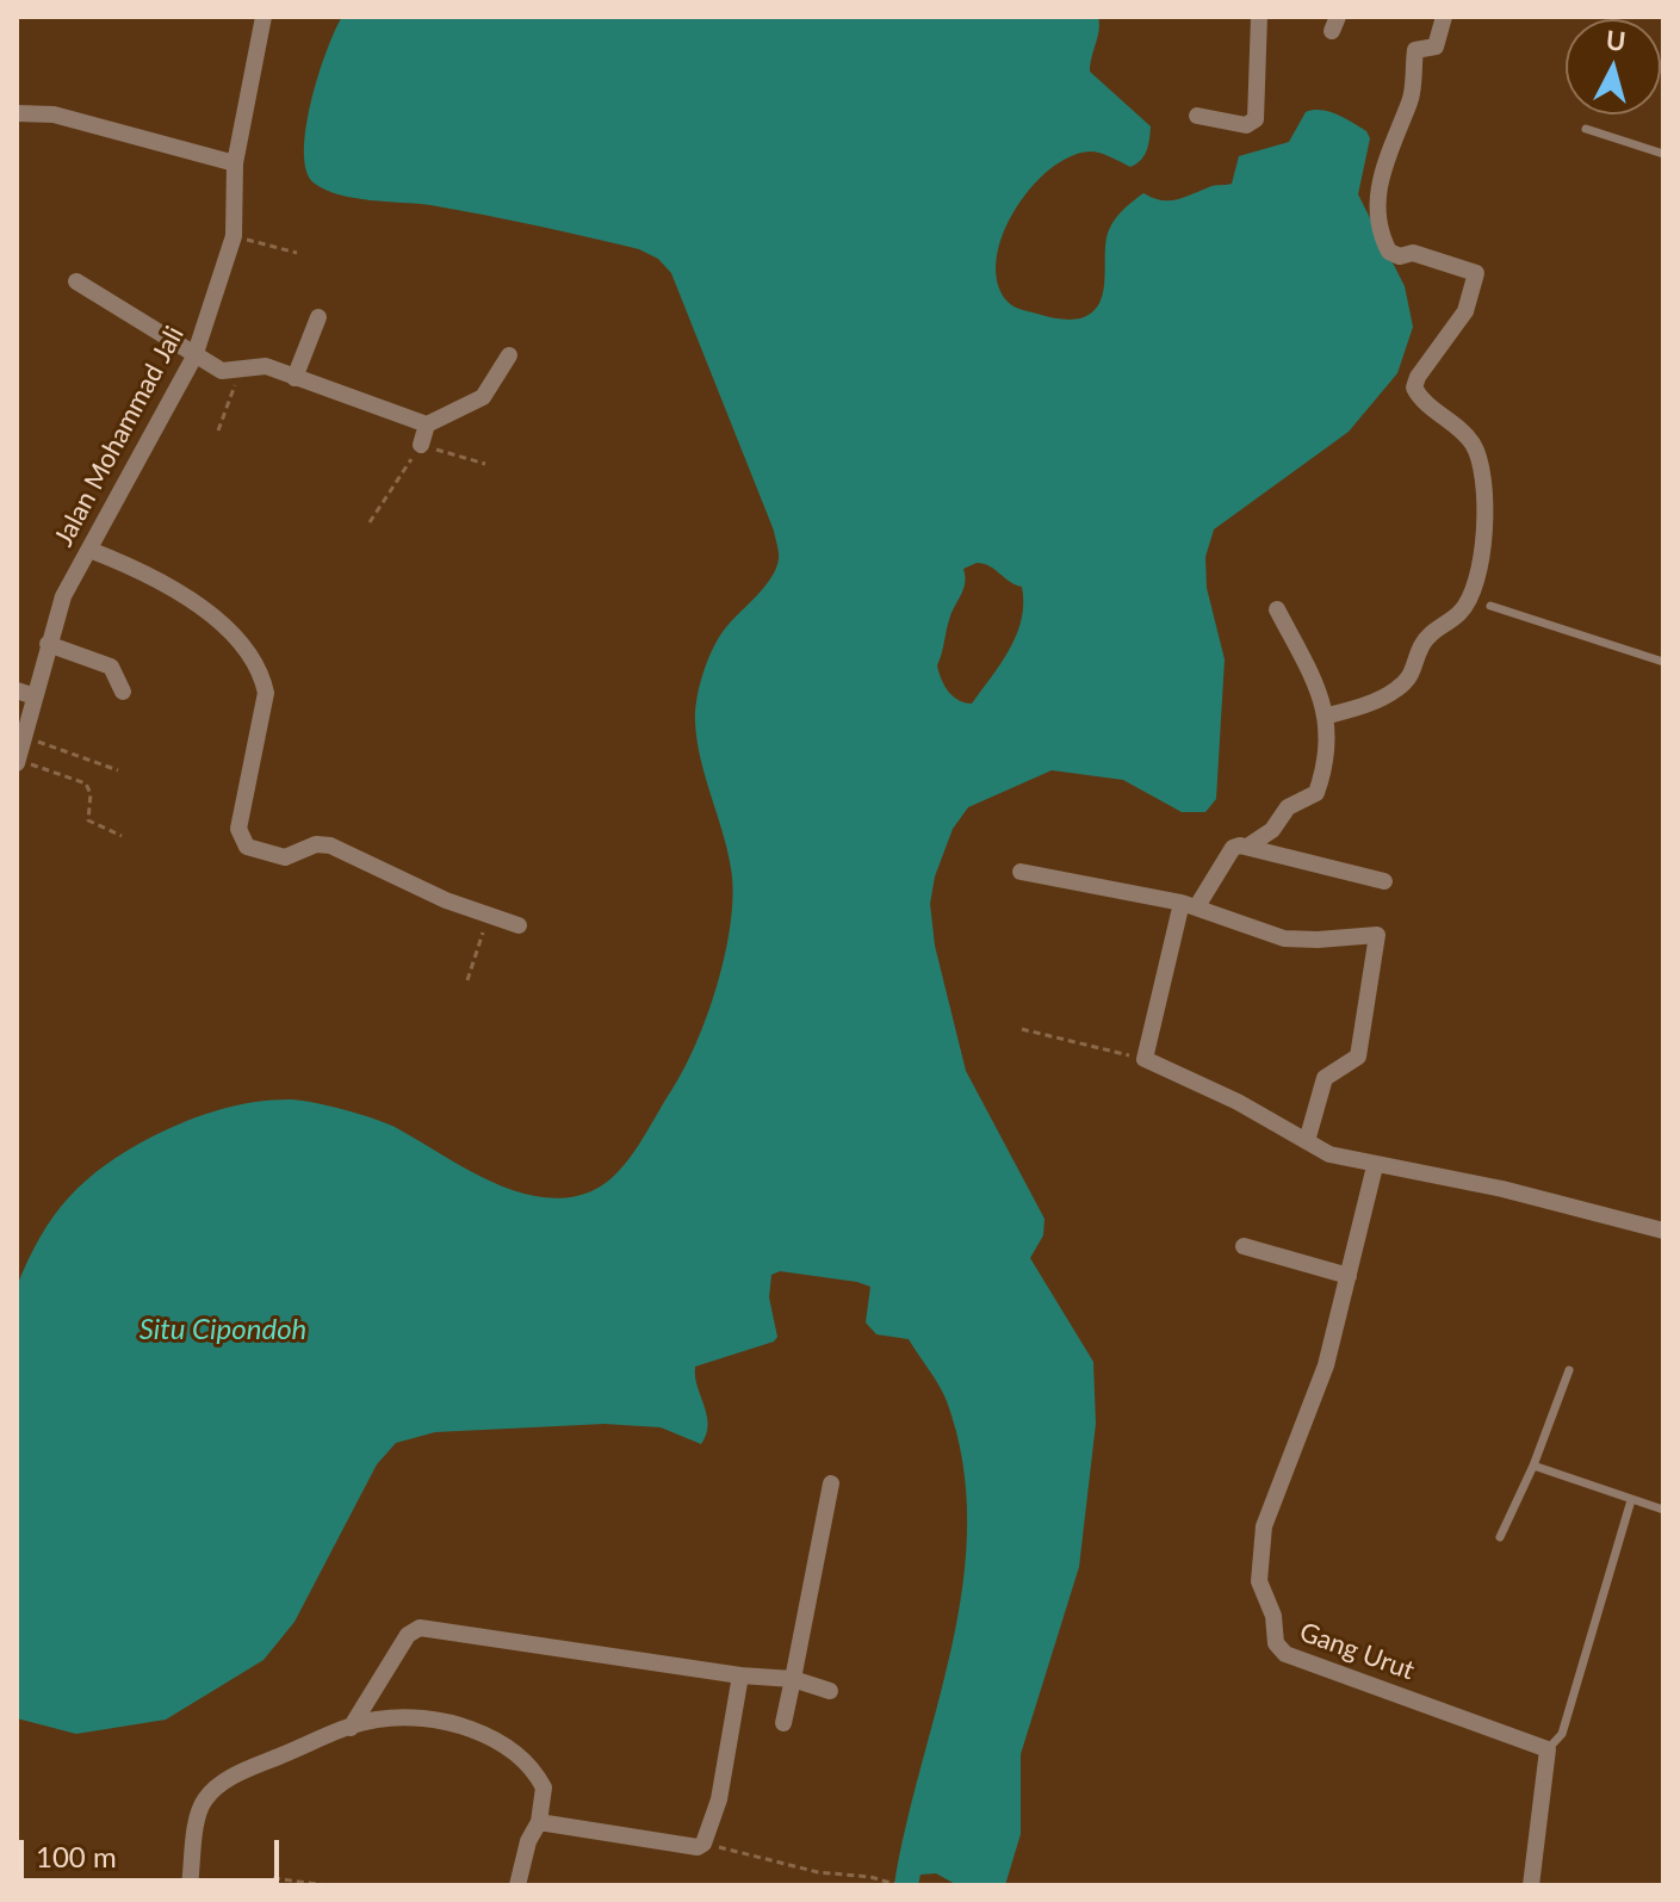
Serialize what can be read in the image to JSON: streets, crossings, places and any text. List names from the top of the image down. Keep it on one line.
{"streets":{"street":["Jalan Mohammad Jali","Gang Urut"]},"water":["Situ Cipondoh"],"scale_bar":"100 m","north":"top"}
